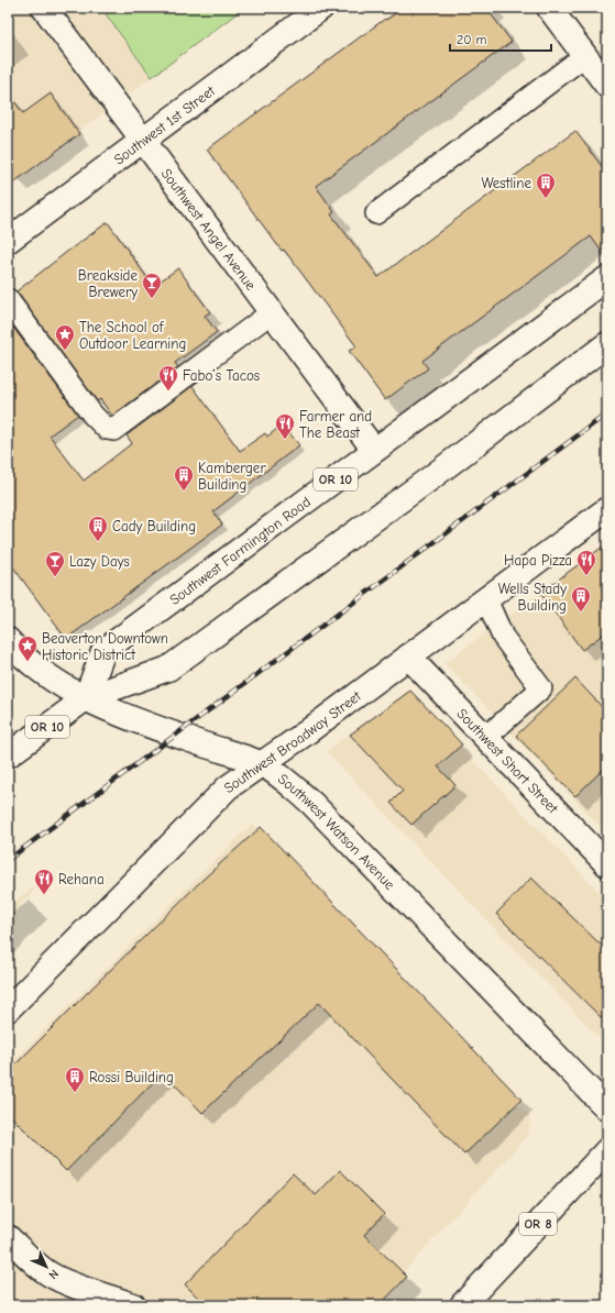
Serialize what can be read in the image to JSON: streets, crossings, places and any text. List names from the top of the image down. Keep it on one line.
{"streets":{"main road":["Southwest 1st Street","Southwest Angel Avenue","OR 10","Southwest Farmington Road","Southwest Broadway Street","Southwest Short Street","Southwest Watson Avenue","OR 8"]},"crossings":[["Southwest 1st Street","Southwest Angel Avenue"],["Southwest Angel Avenue","Southwest Farmington Road"],["OR 10","Southwest Farmington Road"],["OR 10","Southwest Watson Avenue"],["Southwest Farmington Road","Southwest Watson Avenue"],["Southwest Broadway Street","Southwest Short Street"],["Southwest Broadway Street","Southwest Watson Avenue"]],"places":{"building":["Westline","Kamberger Building","Cady Building","Wells Stady Building","Rossi Building"],"bar":["Breakside Brewery","Lazy Days"],"place":["The School of Outdoor Learning","Beaverton Downtown Historic District"],"restaurant":["Fabo’s Tacos","Farmer and The Beast","Hapa Pizza","Rehana"]},"scale_bar":"20 m","north":"bottom right"}
